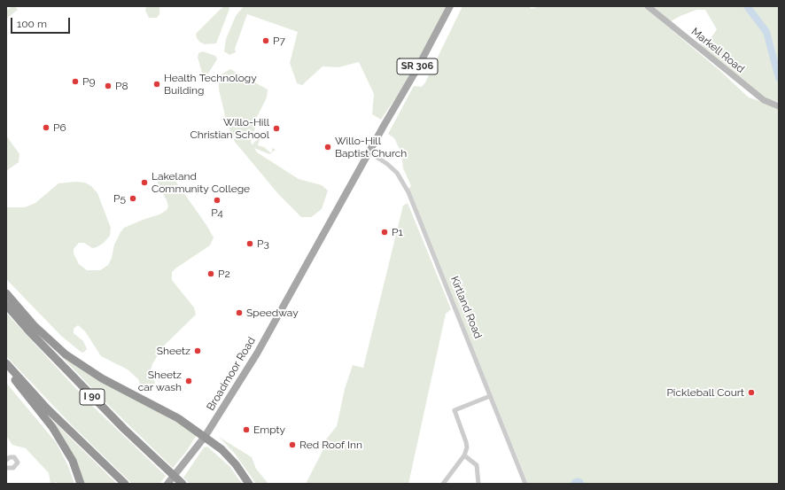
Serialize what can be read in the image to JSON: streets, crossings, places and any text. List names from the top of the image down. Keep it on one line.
{"streets":{"highway":["I 90"],"main road":["SR 306","Broadmoor Road"],"street":["Markell Road","Kirtland Road"]},"crossings":[["SR 306","Kirtland Road"],["SR 306","Broadmoor Road"],["Kirtland Road","Broadmoor Road"]],"places":["P7","P9","Health Technology Building","P8","P6","Willo-Hill Christian School","Willo-Hill Baptist Church","Lakeland Community College","P5","P4","P1","P3","P2","Speedway","Sheetz","Sheetz car wash","Pickleball Court","Empty","Red Roof Inn"],"scale_bar":"100 m"}
